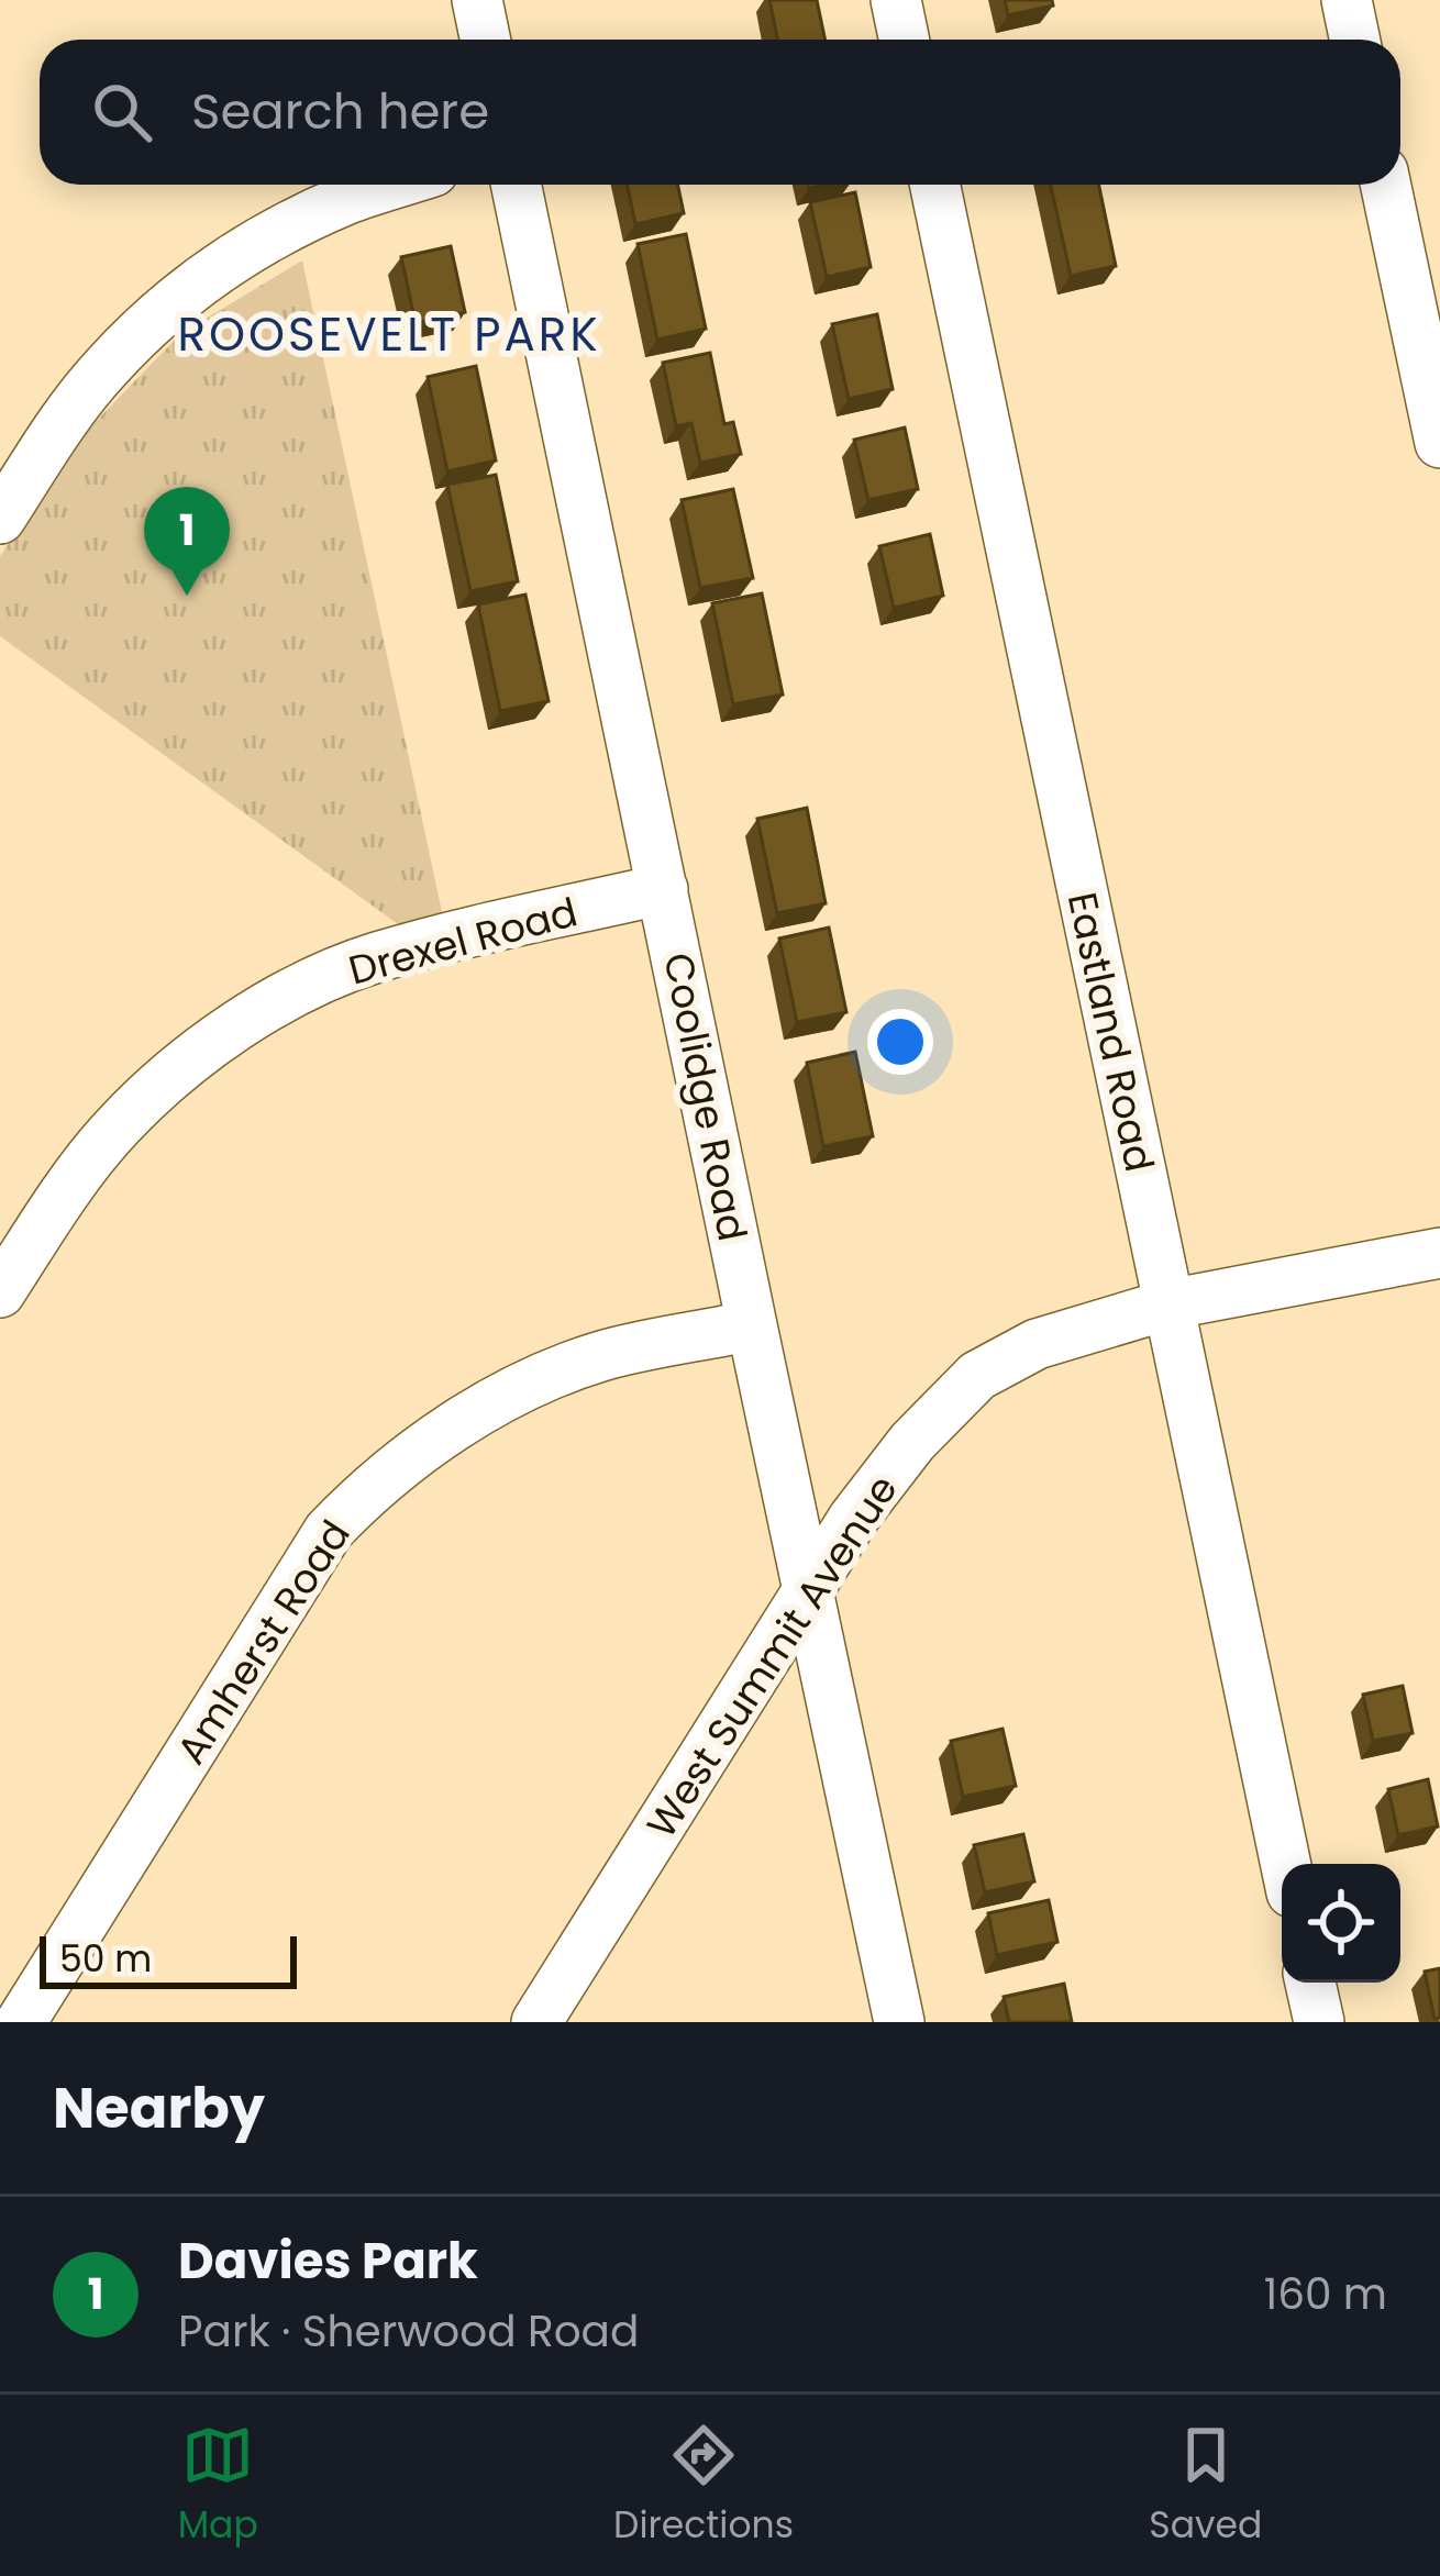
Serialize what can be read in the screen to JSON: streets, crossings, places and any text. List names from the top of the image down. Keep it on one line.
{"streets":{"street":["Drexel Road","Eastland Road","Coolidge Road","Amherst Road","West Summit Avenue"]},"crossings":[["Drexel Road","Coolidge Road"],["Eastland Road","West Summit Avenue"],["Coolidge Road","Amherst Road"],["Coolidge Road","West Summit Avenue"]],"districts":["ROOSEVELT PARK"],"scale_bar":"50 m","page":{"search":"Search here","pins":"1","scale":"50 m","heading":"Nearby","list":[{"mark":"1","name":"Davies Park","note":"Park · Sherwood Road","value":"160 m"}],"nav":["Map","Directions","Saved"]}}
